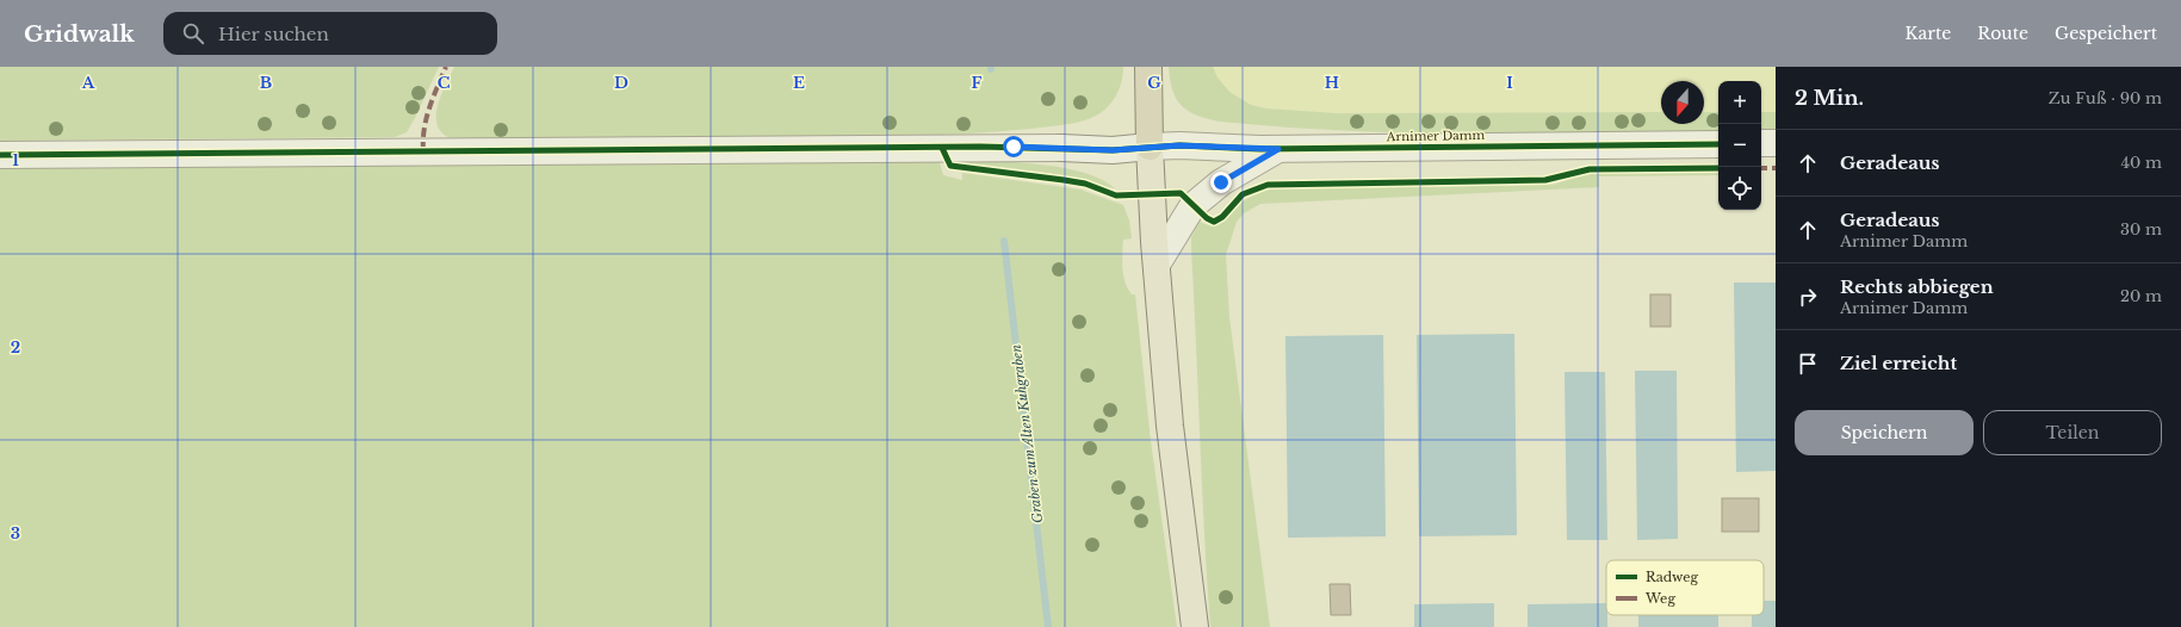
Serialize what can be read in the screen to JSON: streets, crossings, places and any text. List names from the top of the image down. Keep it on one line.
{"streets":{"street":["Arnimer Damm"]},"water":["Graben zum Alten Kuhgraben"],"legend":["Radweg","Weg"],"north":"bottom","page":{"header":"Gridwalk","search":"Hier suchen","nav":["Karte","Route","Gespeichert"],"heading":["2 Min.","Zu Fuß · 90 m"],"map_buttons":["+","−"],"list":[["Geradeaus","40 m"],["Geradeaus","Arnimer Damm","30 m"],["Rechts abbiegen","Arnimer Damm","20 m"],"Ziel erreicht"],"buttons":["Speichern","Teilen"]},"grid":{"columns":["A","B","C","D","E","F","G","H","I"],"rows":["1","2","3"]}}
